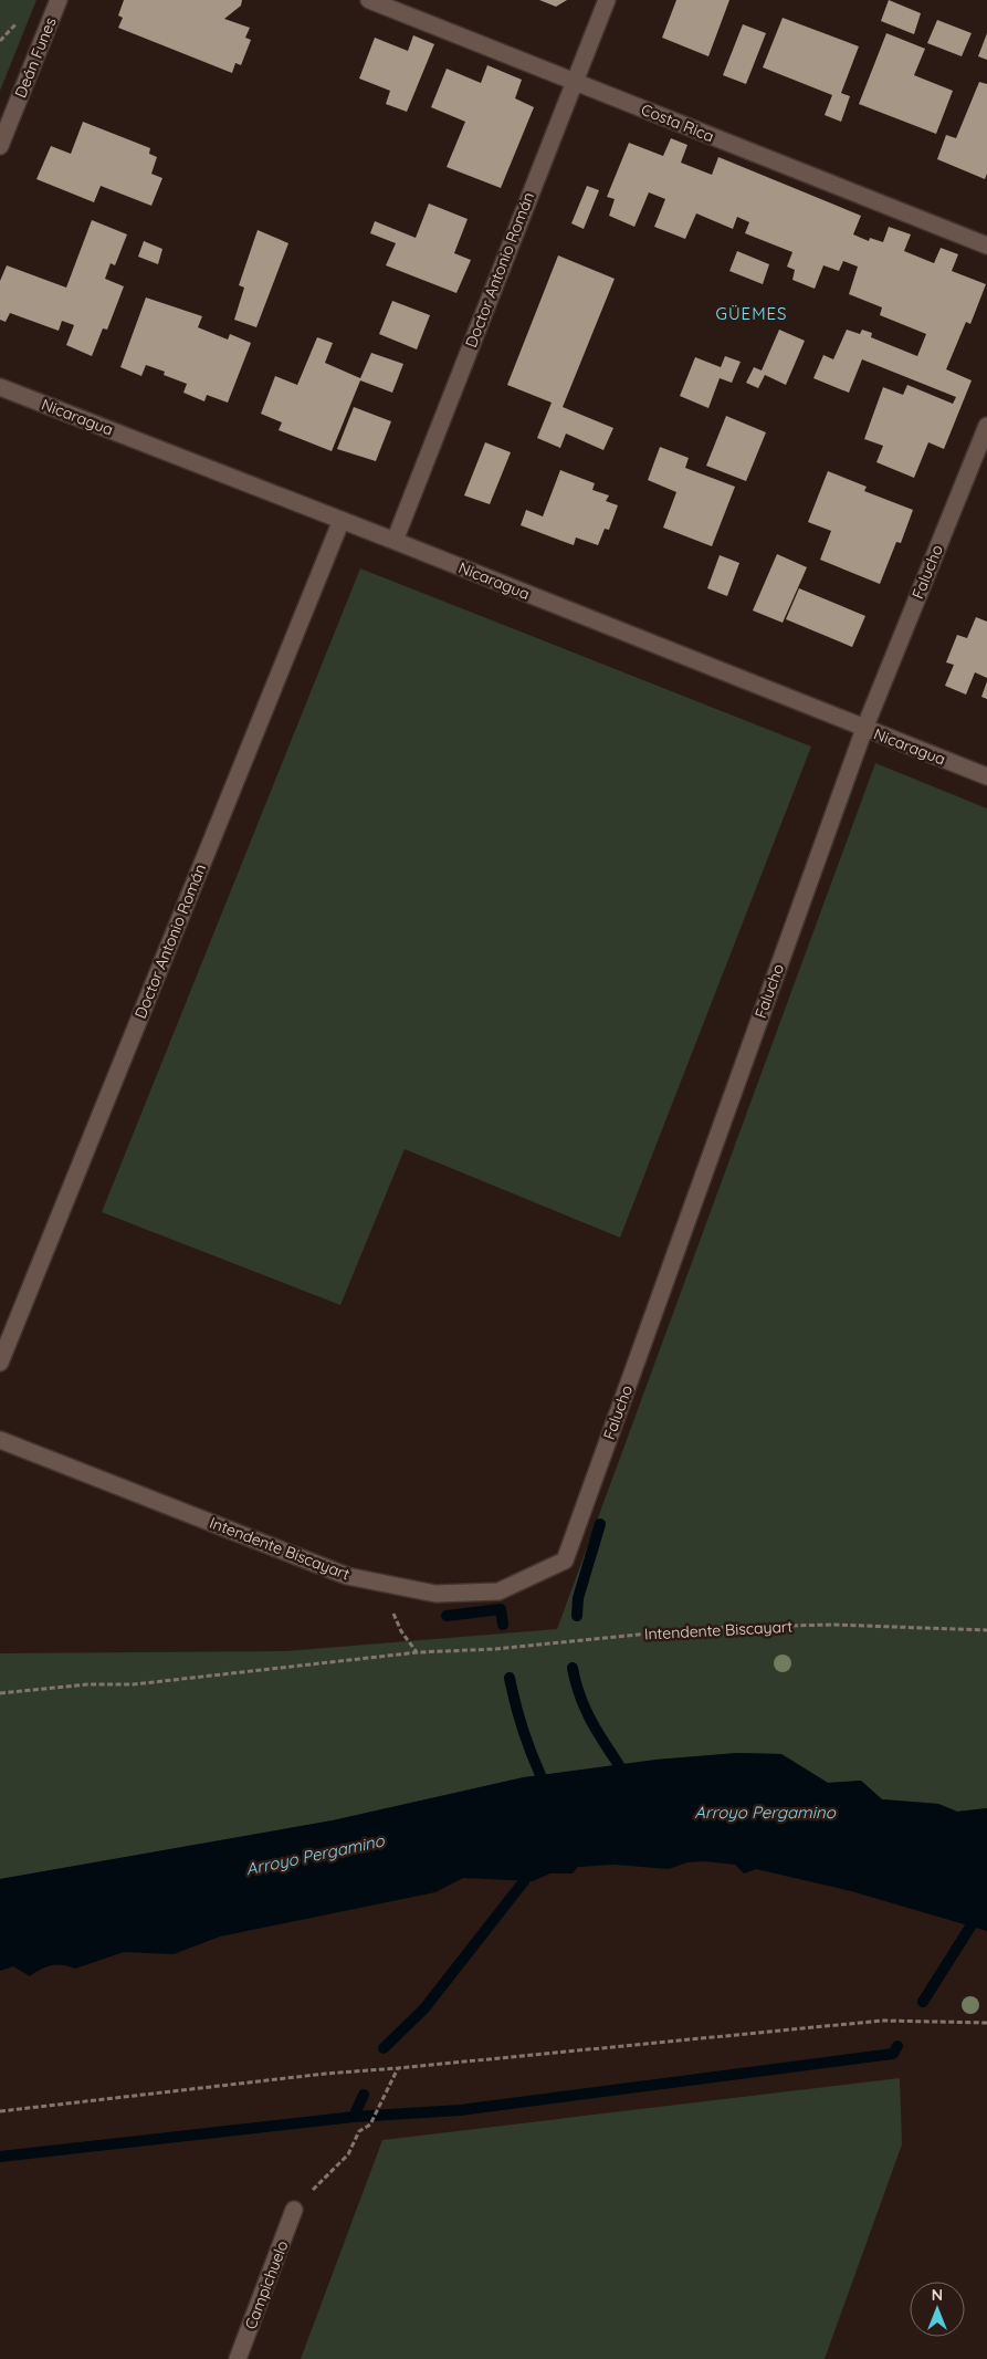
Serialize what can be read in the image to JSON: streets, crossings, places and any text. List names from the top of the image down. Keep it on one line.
{"streets":{"street":["Deán Funes","Costa Rica","Doctor Antonio Román","Nicaragua","Falucho","Intendente Biscayart","Campichuelo"]},"crossings":[["Costa Rica","Doctor Antonio Román"],["Doctor Antonio Román","Nicaragua"],["Nicaragua","Falucho"],["Falucho","Intendente Biscayart"]],"districts":["GÜEMES"],"water":["Arroyo Pergamino"],"north":"top"}
